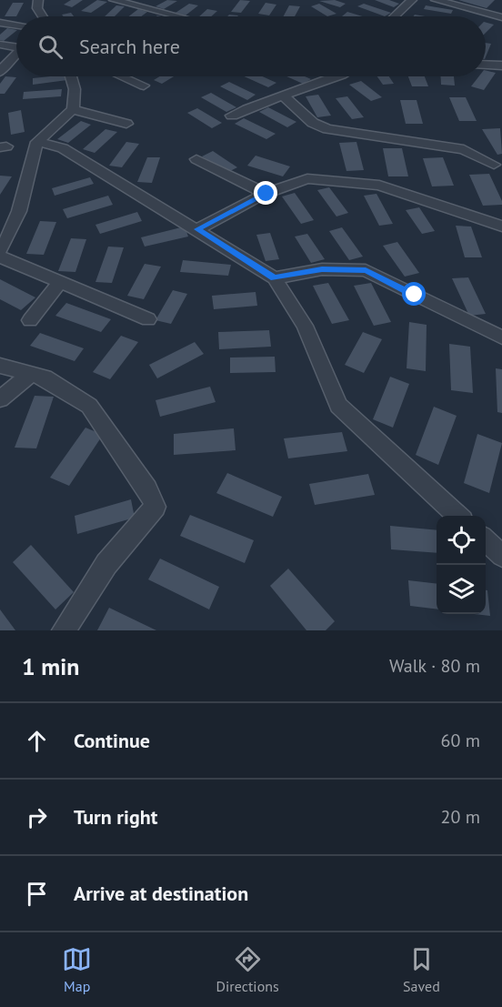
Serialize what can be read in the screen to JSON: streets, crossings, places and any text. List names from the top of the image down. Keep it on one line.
{"page":{"search":"Search here","heading":["1 min","Walk · 80 m"],"list":[["Continue","60 m"],["Turn right","20 m"],"Arrive at destination"],"nav":["Map","Directions","Saved"]}}
